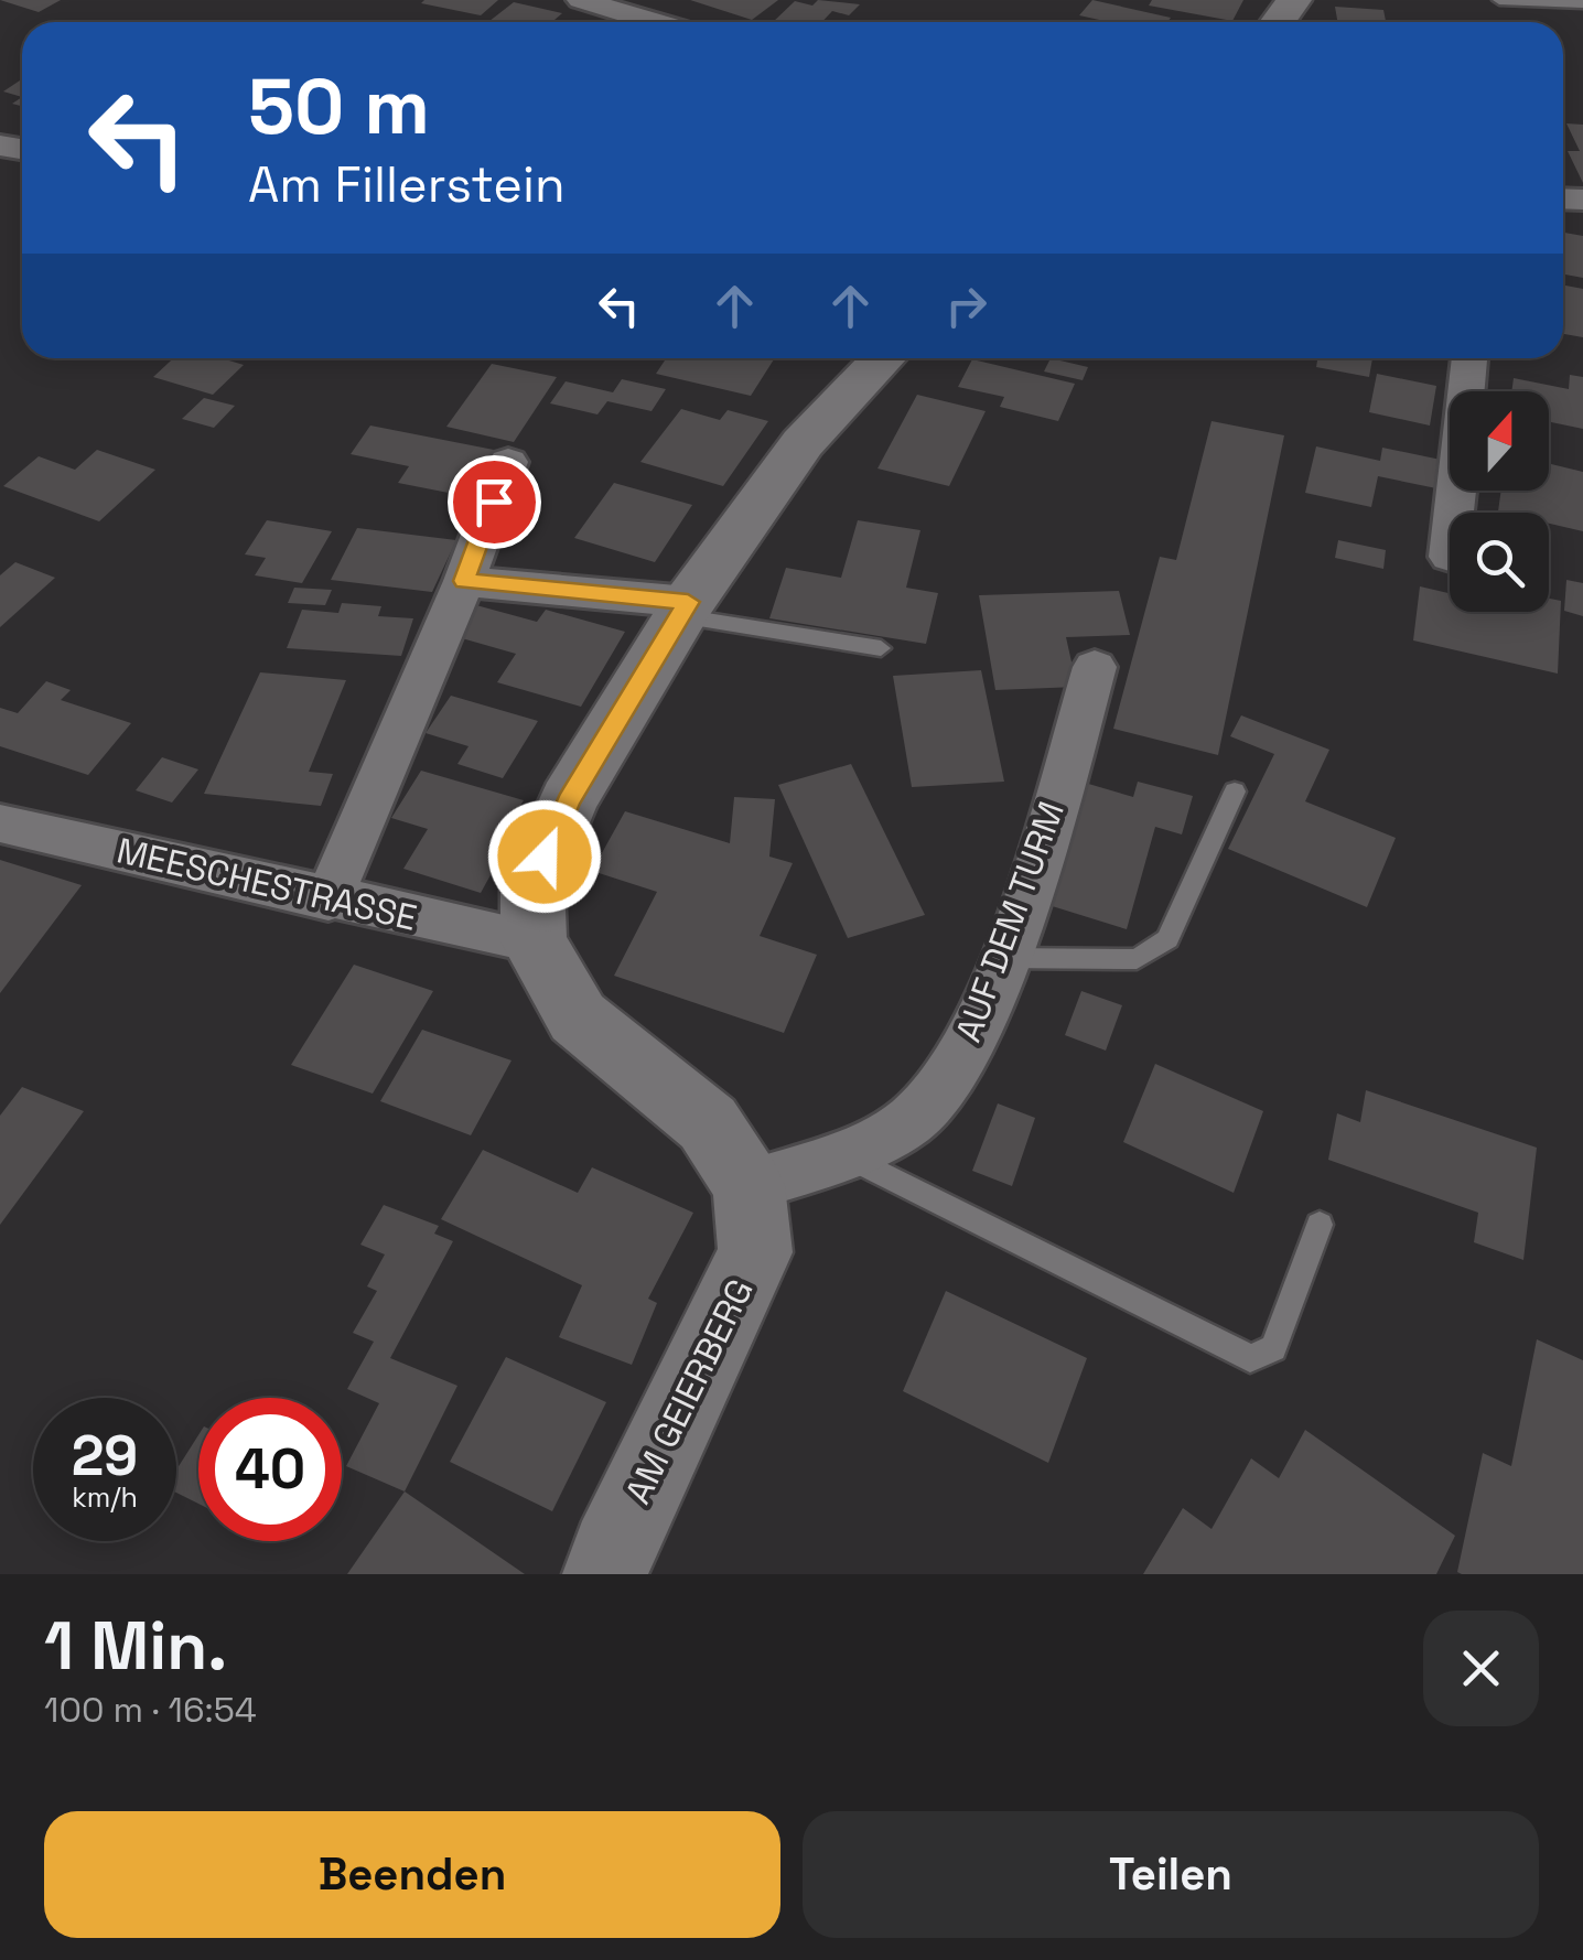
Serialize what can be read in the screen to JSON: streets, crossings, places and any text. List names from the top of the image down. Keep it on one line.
{"streets":{"street":["MEESCHESTRASSE","AUF DEM TURM","AM GEIERBERG"]},"crossings":[["MEESCHESTRASSE","AM GEIERBERG"],["AUF DEM TURM","AM GEIERBERG"]],"north":"top","page":{"turn":["50 m","Am Fillerstein"],"speed":"29 km/h","limit":"40","heading":["1 Min.","100 m · 16:54"],"buttons":["Beenden","Teilen"]}}
